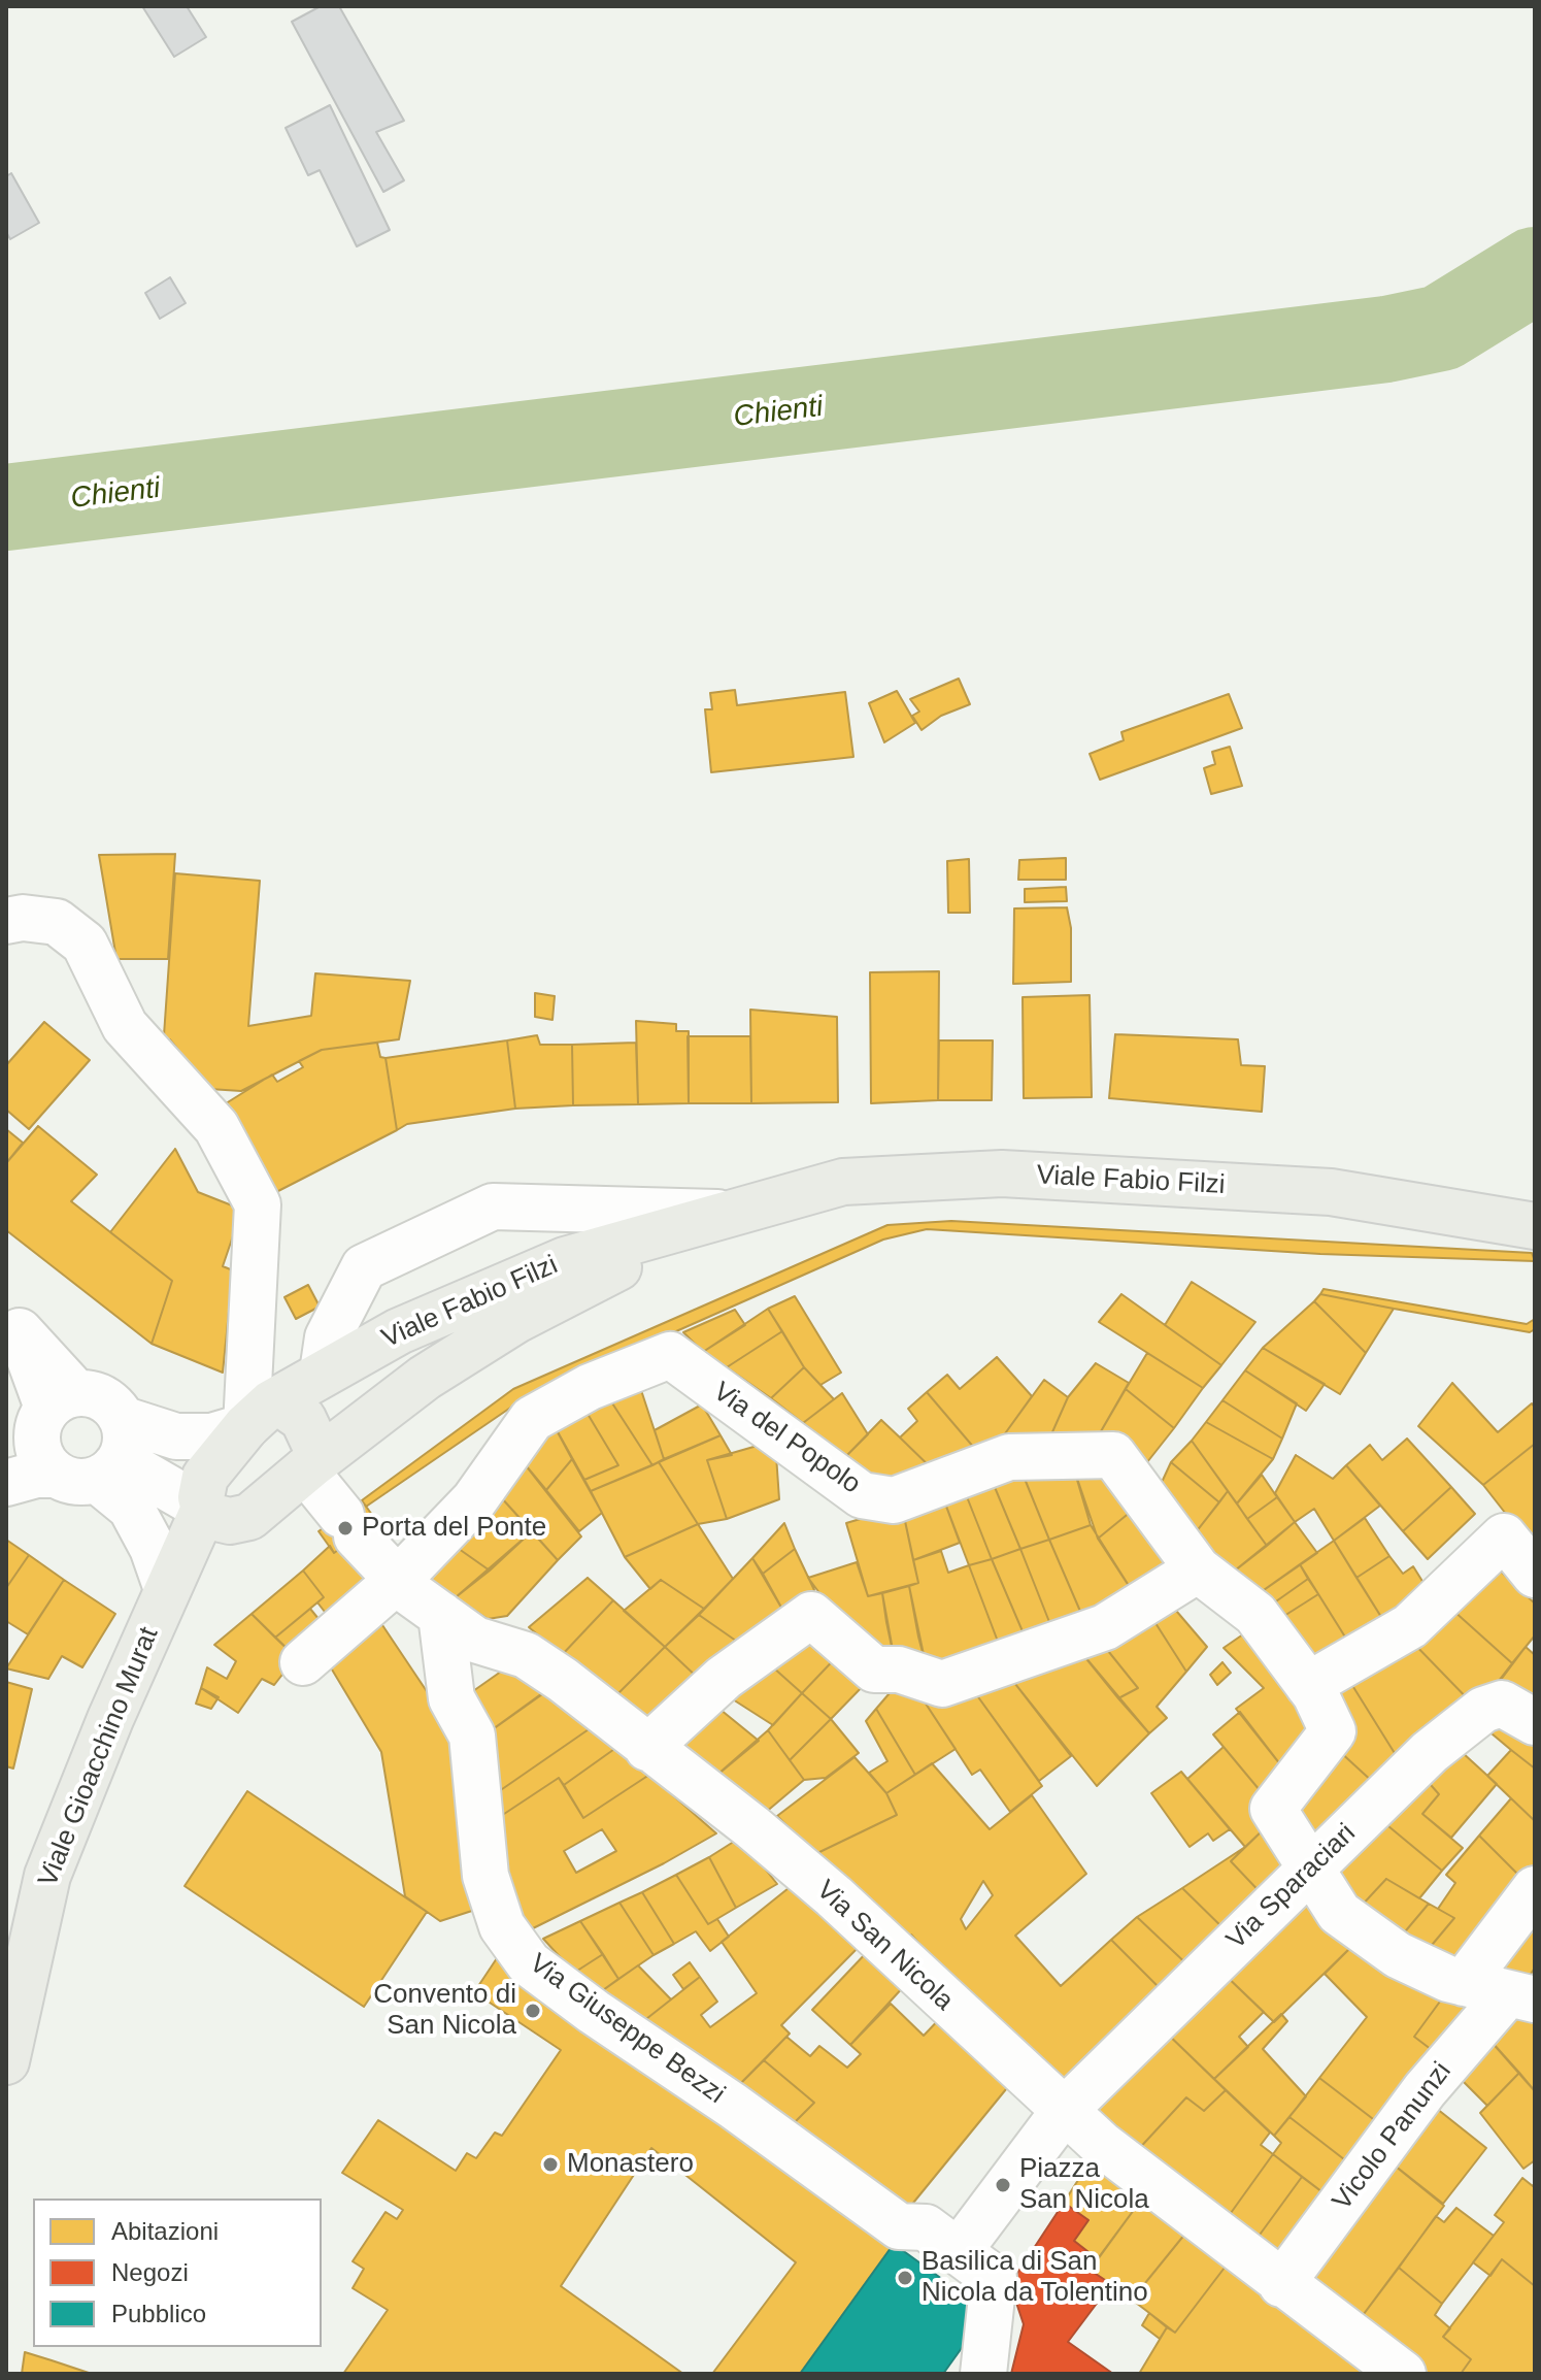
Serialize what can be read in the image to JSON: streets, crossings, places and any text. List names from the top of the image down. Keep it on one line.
{"streets":{"main road":["Viale Fabio Filzi","Viale Gioacchino Murat"],"street":["Via del Popolo","Via Sparaciari","Via San Nicola","Via Giuseppe Bezzi","Vicolo Panunzi"]},"crossings":[["Viale Fabio Filzi","Viale Gioacchino Murat"],["Viale Fabio Filzi","Via San Nicola"],["Via del Popolo","Via Sparaciari"],["Via del Popolo","Via San Nicola"],["Via del Popolo","Vicolo Panunzi"],["Via Sparaciari","Via San Nicola"],["Via San Nicola","Via Giuseppe Bezzi"],["Via San Nicola","Vicolo Panunzi"]],"water":["Chienti"],"places":["Porta del Ponte","Convento di San Nicola","Monastero","Piazza San Nicola","Basilica di San Nicola da Tolentino"],"legend":["Abitazioni","Negozi","Pubblico"]}
